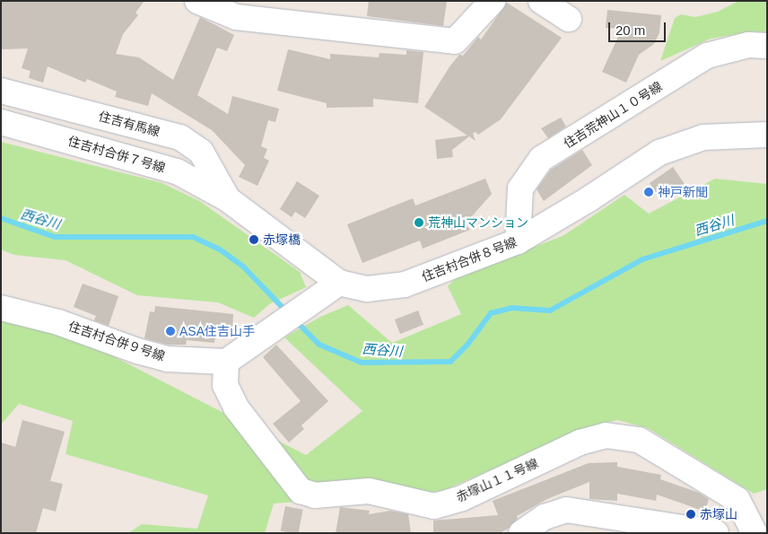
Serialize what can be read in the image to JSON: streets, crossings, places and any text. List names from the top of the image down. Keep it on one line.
{"streets":{"street":["住吉荒神山１０号線","住吉有馬線","住吉村合併７号線","住吉村合併８号線","住吉村合併９号線","赤塚山１１号線"]},"crossings":[["住吉荒神山１０号線","住吉村合併８号線"],["住吉有馬線","住吉村合併７号線"],["住吉有馬線","住吉村合併８号線"],["住吉村合併７号線","住吉村合併８号線"],["住吉村合併９号線","赤塚山１１号線"]],"water":["西谷川"],"places":["神戸新聞","荒神山マンション","赤塚橋","ASA住吉山手","赤塚山"],"scale_bar":"20 m"}
